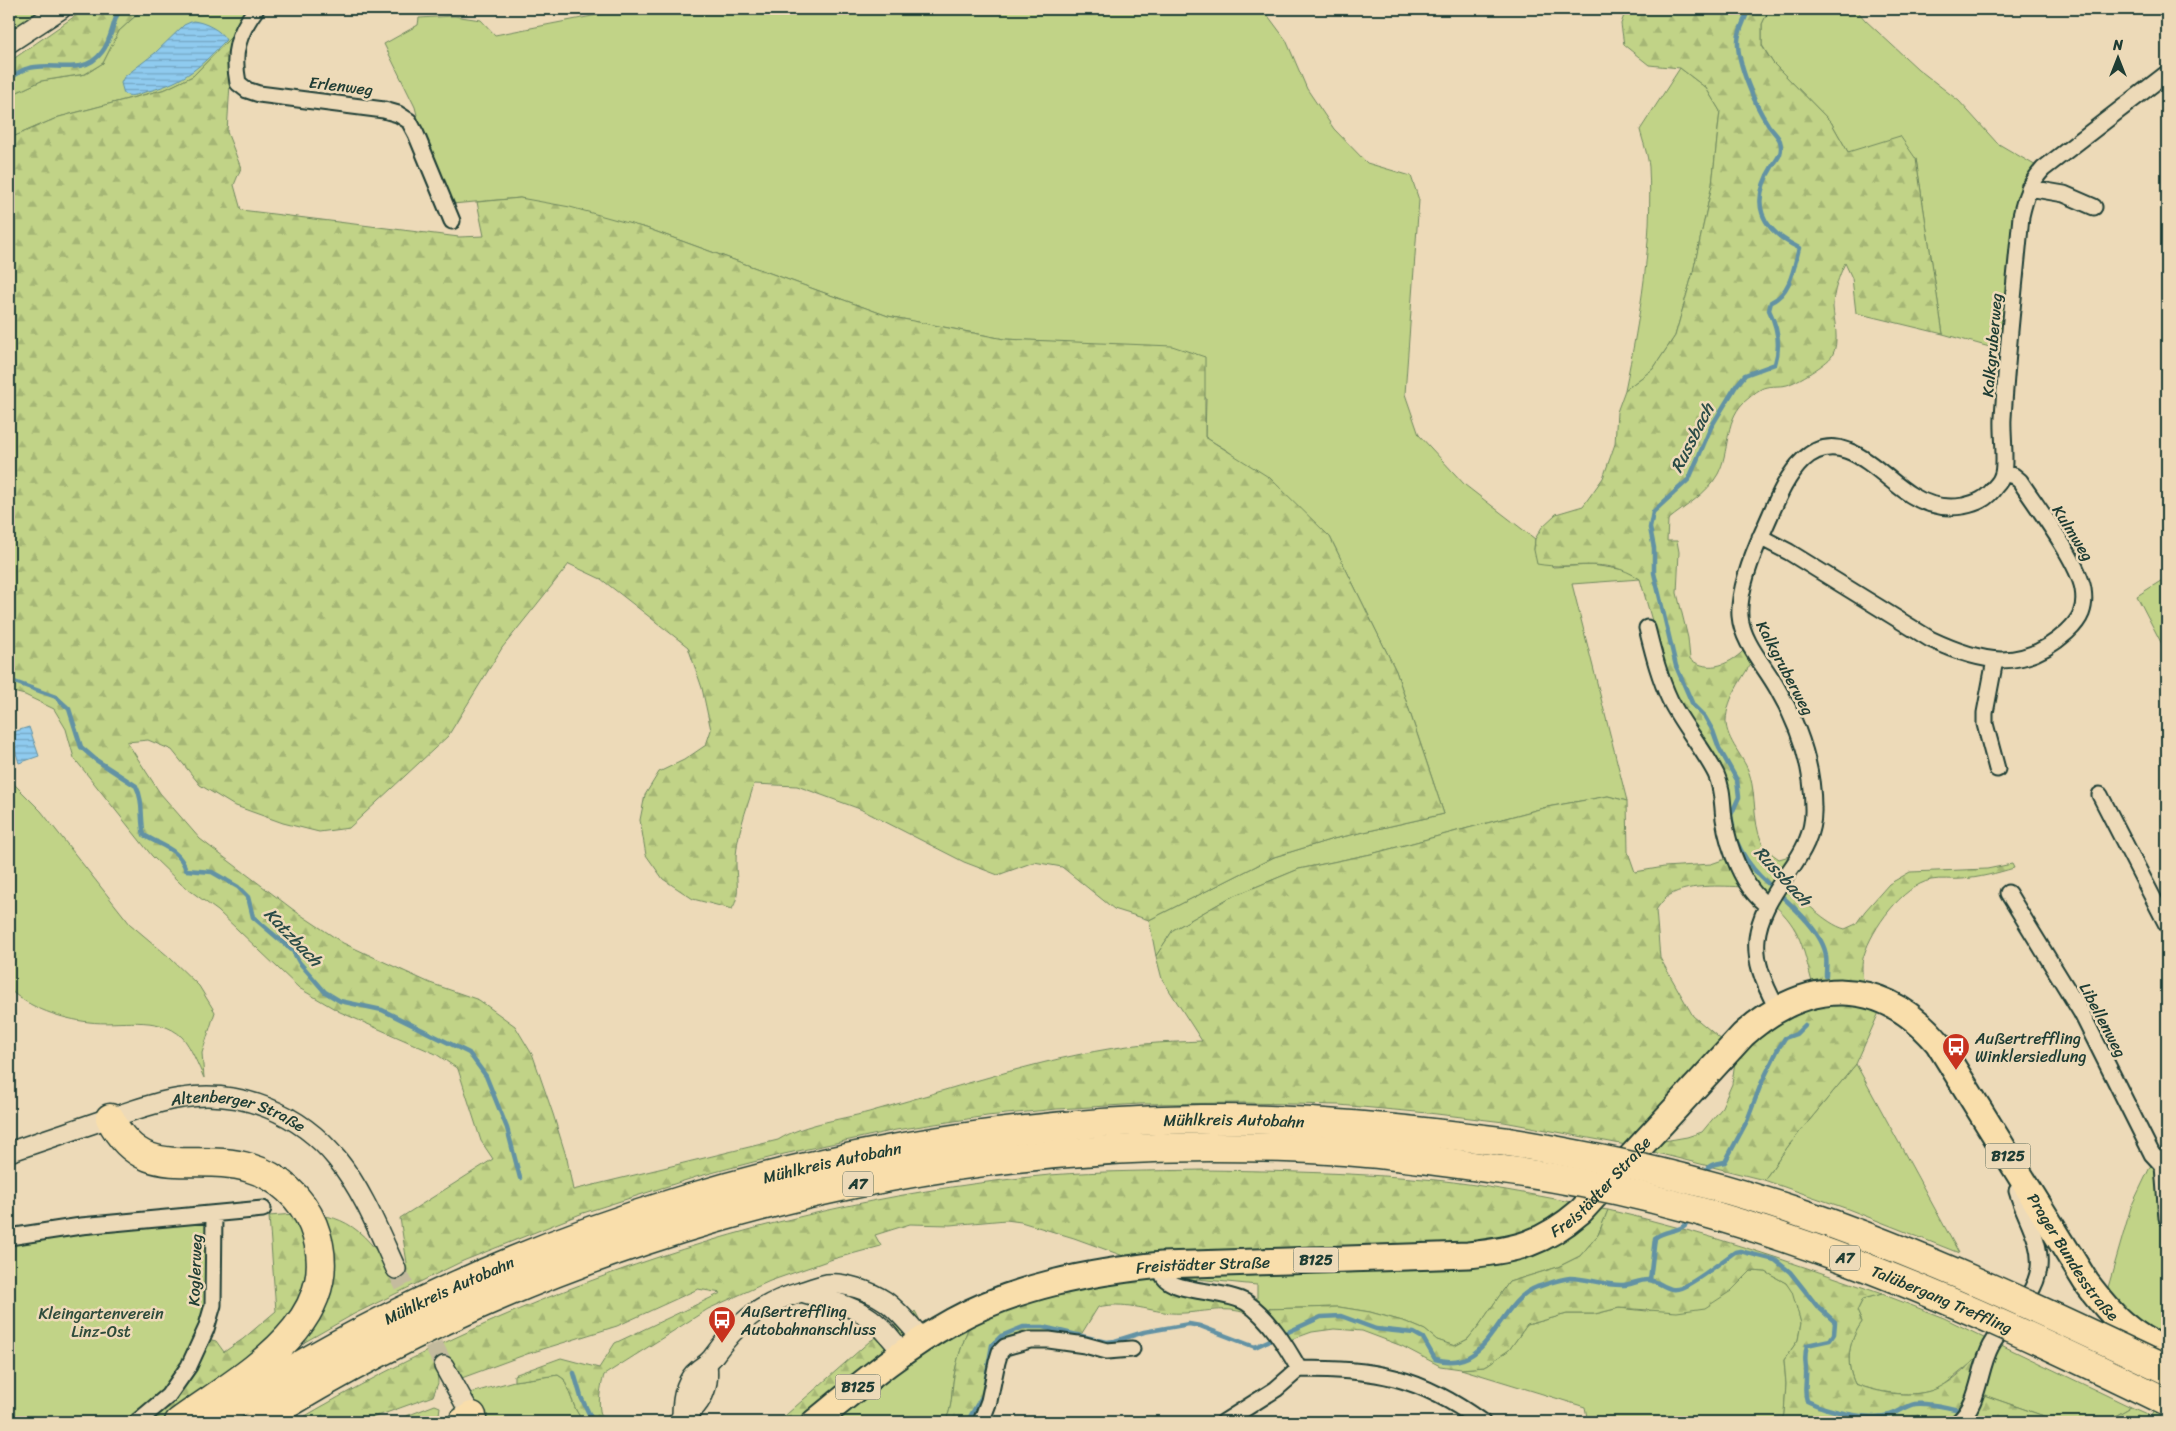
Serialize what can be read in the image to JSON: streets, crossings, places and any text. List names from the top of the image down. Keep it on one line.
{"streets":{"highway":["Mühlkreis Autobahn","A7","Talübergang Treffling"],"main road":["B125","Freistädter Straße","Prager Bundesstraße"],"street":["Erlenweg","Kalkgruberweg","Kulmweg","Libellenweg","Altenberger Straße","Koglerweg"]},"crossings":[["Kalkgruberweg","Kulmweg"],["Kalkgruberweg","Freistädter Straße"],["Kalkgruberweg","Prager Bundesstraße"],["Mühlkreis Autobahn","Talübergang Treffling"],["Freistädter Straße","Prager Bundesstraße"]],"water":["Russbach","Katzbach"],"parks":["Kleingartenverein Linz-Ost"],"places":{"bus stop":["Außertreffling Winklersiedlung","Außertreffling Autobahnanschluss"]},"north":"top"}
